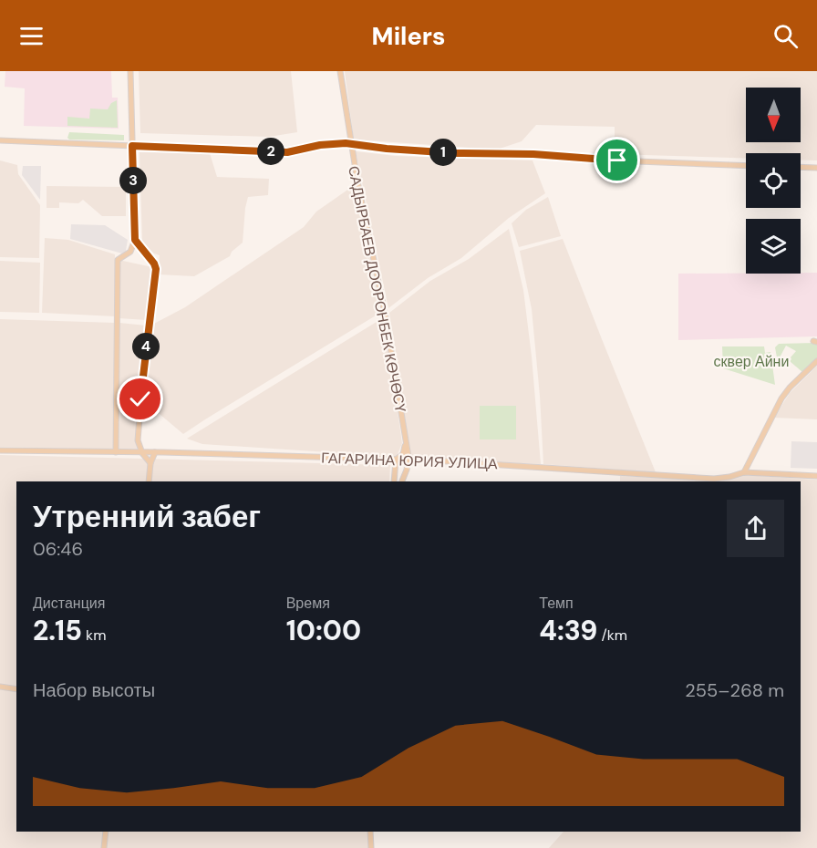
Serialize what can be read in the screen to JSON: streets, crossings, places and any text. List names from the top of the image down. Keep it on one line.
{"streets":{"main road":["САДЫРБАЕВ ДООРОНБЕК КӨЧӨСҮ","ГАГАРИНА ЮРИЯ УЛИЦА"]},"crossings":[["САДЫРБАЕВ ДООРОНБЕК КӨЧӨСҮ","ГАГАРИНА ЮРИЯ УЛИЦА"]],"parks":["сквер Айни"],"north":"bottom","page":{"header":"Milers","pins":["2","1","3","4"],"heading":["Утренний забег","06:46"],"stats":[["Дистанция","2.15 km"],["Время","10:00"],["Темп","4:39 /km"]],"chart":["Набор высоты","255–268 m"]}}
